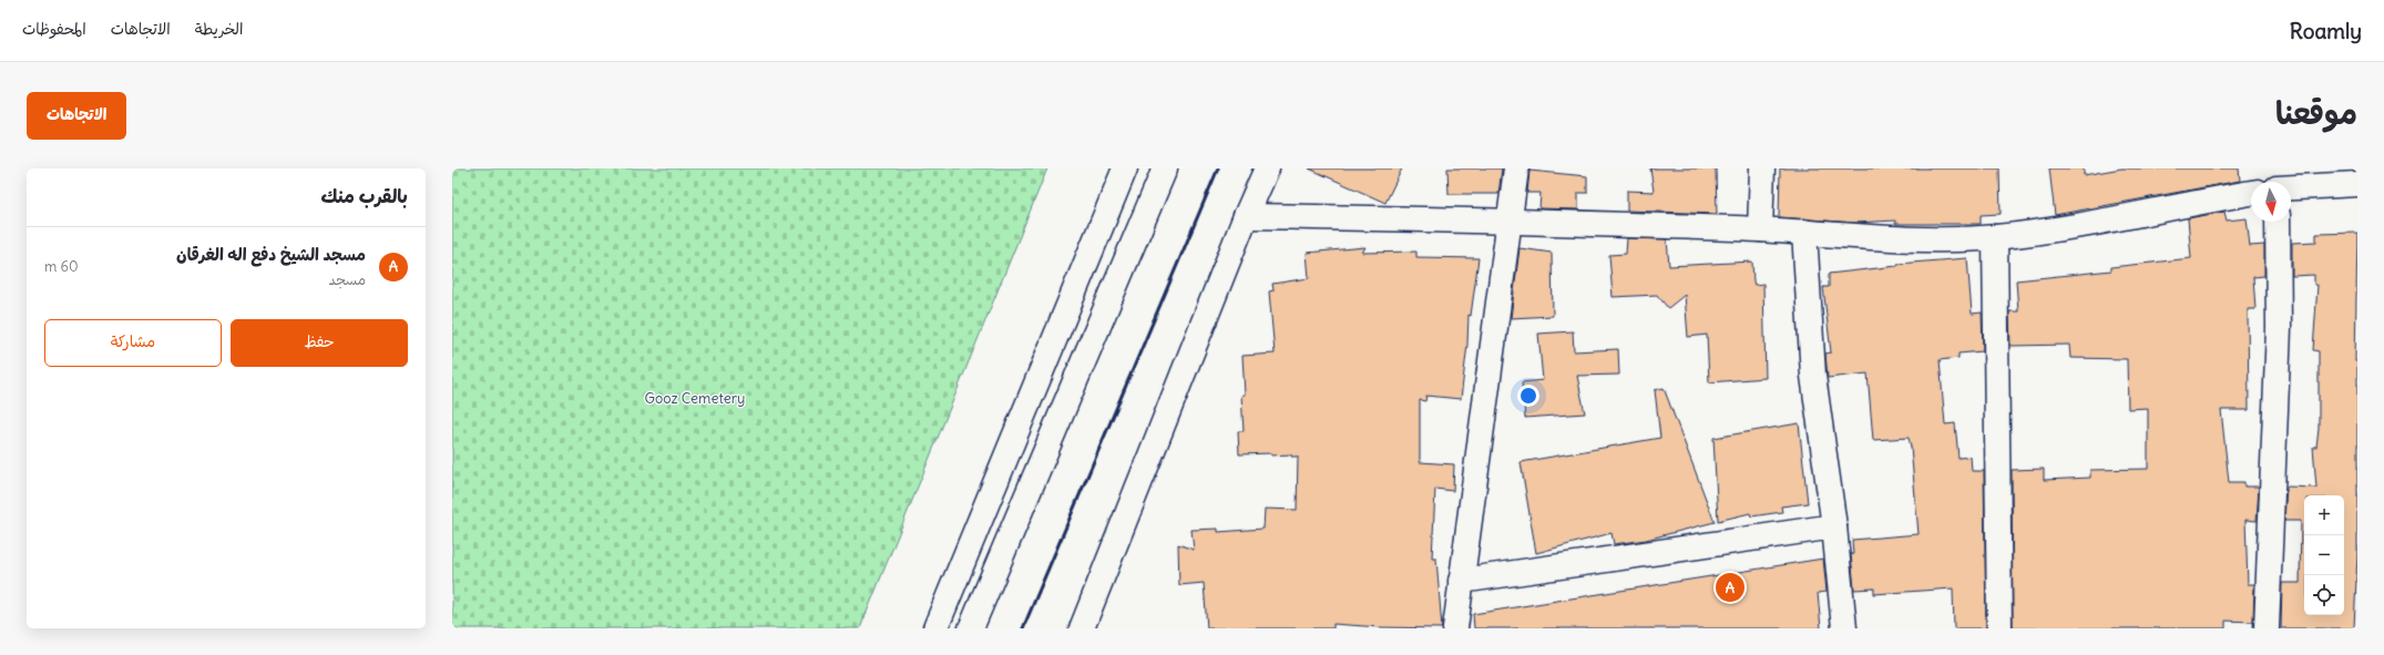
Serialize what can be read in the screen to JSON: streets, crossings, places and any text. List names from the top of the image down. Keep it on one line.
{"parks":["Gooz Cemetery"],"north":"bottom","page":{"header":"Roamly","nav":["الخريطة","الاتجاهات","المحفوظات"],"title":"موقعنا","buttons":["الاتجاهات",["حفظ","مشاركة"]],"heading":"بالقرب منك","list":[{"mark":"A","name":"مسجد الشيخ دفع اله الغرقان","note":"مسجد","value":"60 m"}],"map_buttons":["+","−"],"pins":"A"}}
